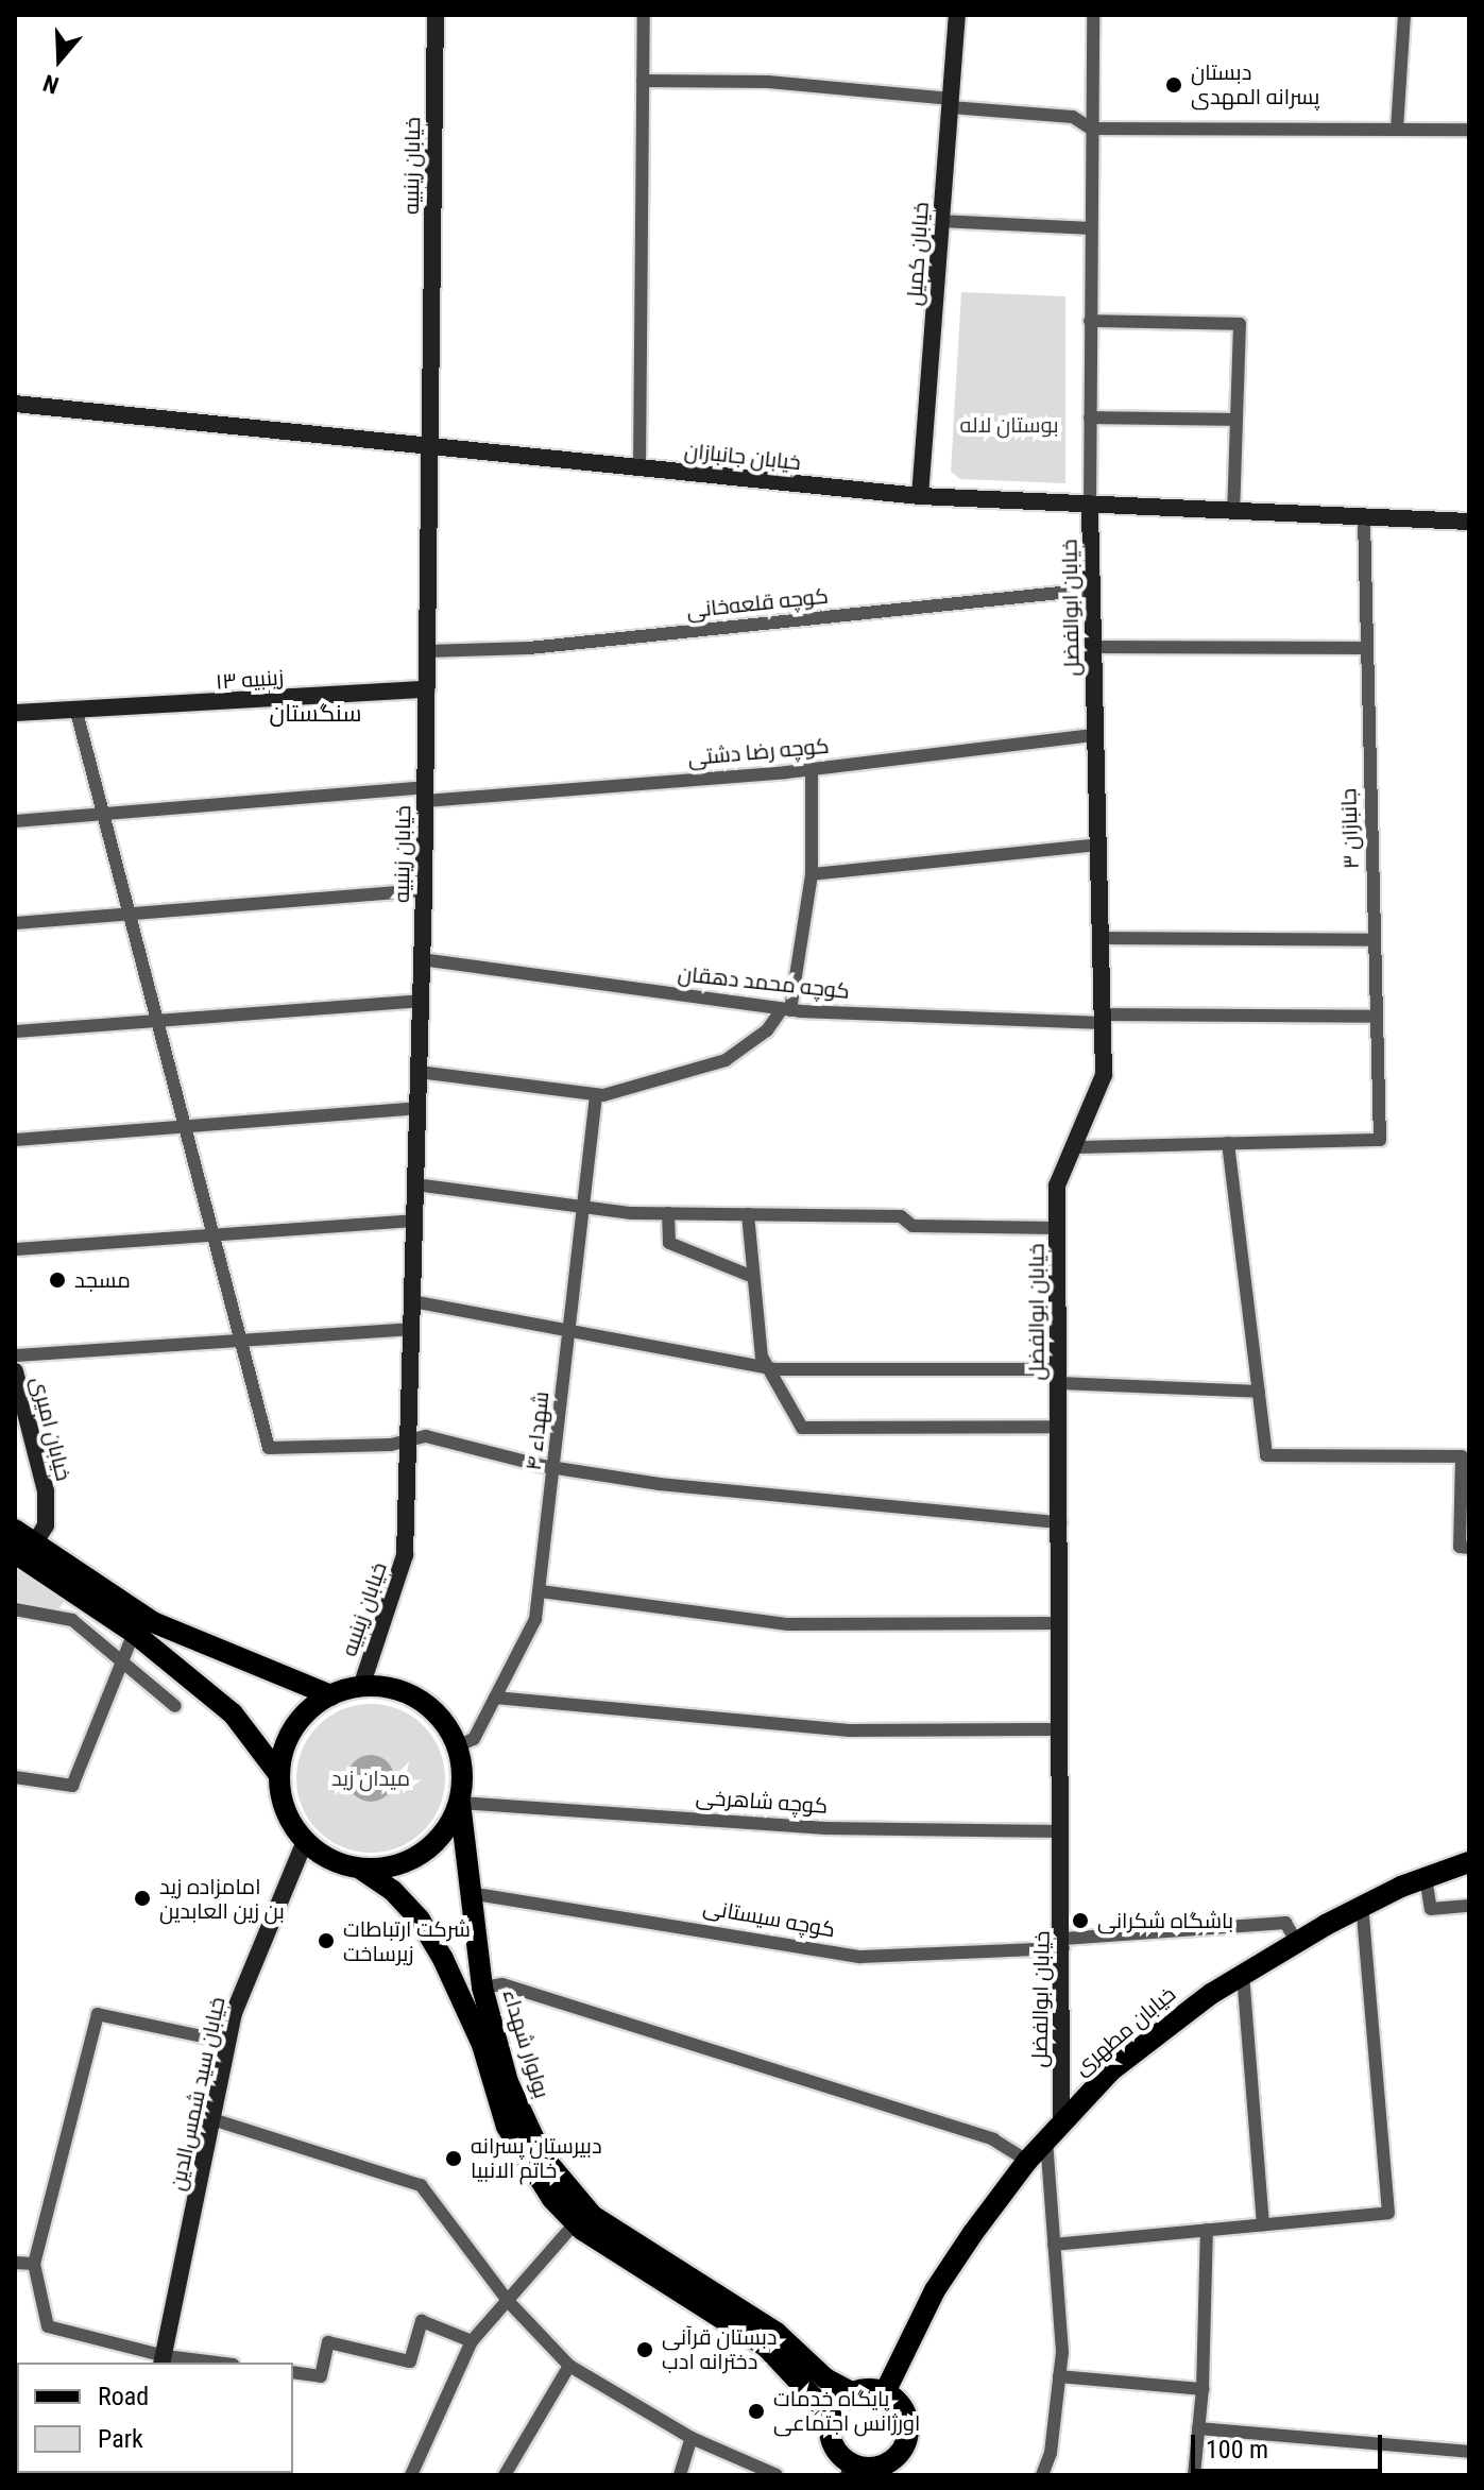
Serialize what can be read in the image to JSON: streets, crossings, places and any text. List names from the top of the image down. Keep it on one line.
{"streets":{"main road":["خیابان مطهری","بولوار شهداء"],"street":["خیابان زینبیه","خیابان کمیل","خیابان جانبازان","کوچه قلعه‌خانی","خیابان ابوالفضل","زینبیه ۱۳","کوچه رضا دشتی","جانبازان ۳","کوچه محمد دهقان","خیابان امیری","شهداء ۴","کوچه شاهرخی","کوچه سیستانی","خیابان سید شمس‌الدین"]},"crossings":[["خیابان زینبیه","خیابان جانبازان"],["خیابان زینبیه","کوچه قلعه‌خانی"],["خیابان زینبیه","زینبیه ۱۳"],["خیابان زینبیه","کوچه رضا دشتی"],["خیابان زینبیه","کوچه محمد دهقان"],["خیابان زینبیه","شهداء ۴"],["خیابان زینبیه","کوچه شاهرخی"],["خیابان زینبیه","بولوار شهداء"],["خیابان زینبیه","خیابان سید شمس‌الدین"],["خیابان کمیل","خیابان جانبازان"],["خیابان جانبازان","خیابان ابوالفضل"],["خیابان جانبازان","جانبازان ۳"],["کوچه قلعه‌خانی","خیابان ابوالفضل"],["خیابان ابوالفضل","کوچه رضا دشتی"],["خیابان ابوالفضل","کوچه محمد دهقان"],["خیابان ابوالفضل","کوچه شاهرخی"],["خیابان ابوالفضل","کوچه سیستانی"],["خیابان ابوالفضل","خیابان مطهری"],["جانبازان ۳","کوچه محمد دهقان"],["شهداء ۴","کوچه شاهرخی"],["شهداء ۴","بولوار شهداء"],["شهداء ۴","خیابان سید شمس‌الدین"],["کوچه شاهرخی","بولوار شهداء"],["کوچه شاهرخی","خیابان سید شمس‌الدین"],["کوچه سیستانی","خیابان مطهری"],["کوچه سیستانی","بولوار شهداء"],["خیابان مطهری","بولوار شهداء"],["بولوار شهداء","خیابان سید شمس‌الدین"]],"districts":["سنگستان"],"parks":["بوستان لاله","میدان زید"],"places":["دبستان پسرانه المهدی","مسجد","امامزاده زید بن زین العابدین","باشگاه شکرانی","شرکت ارتباطات زیرساخت","دبیرستان پسرانه خاتم الانبیا","دبستان قرآنی دخترانه ادب","پایگاه خدمات اورژانس اجتماعی"],"legend":["Road","Park"],"scale_bar":"100 m","north":"bottom"}
